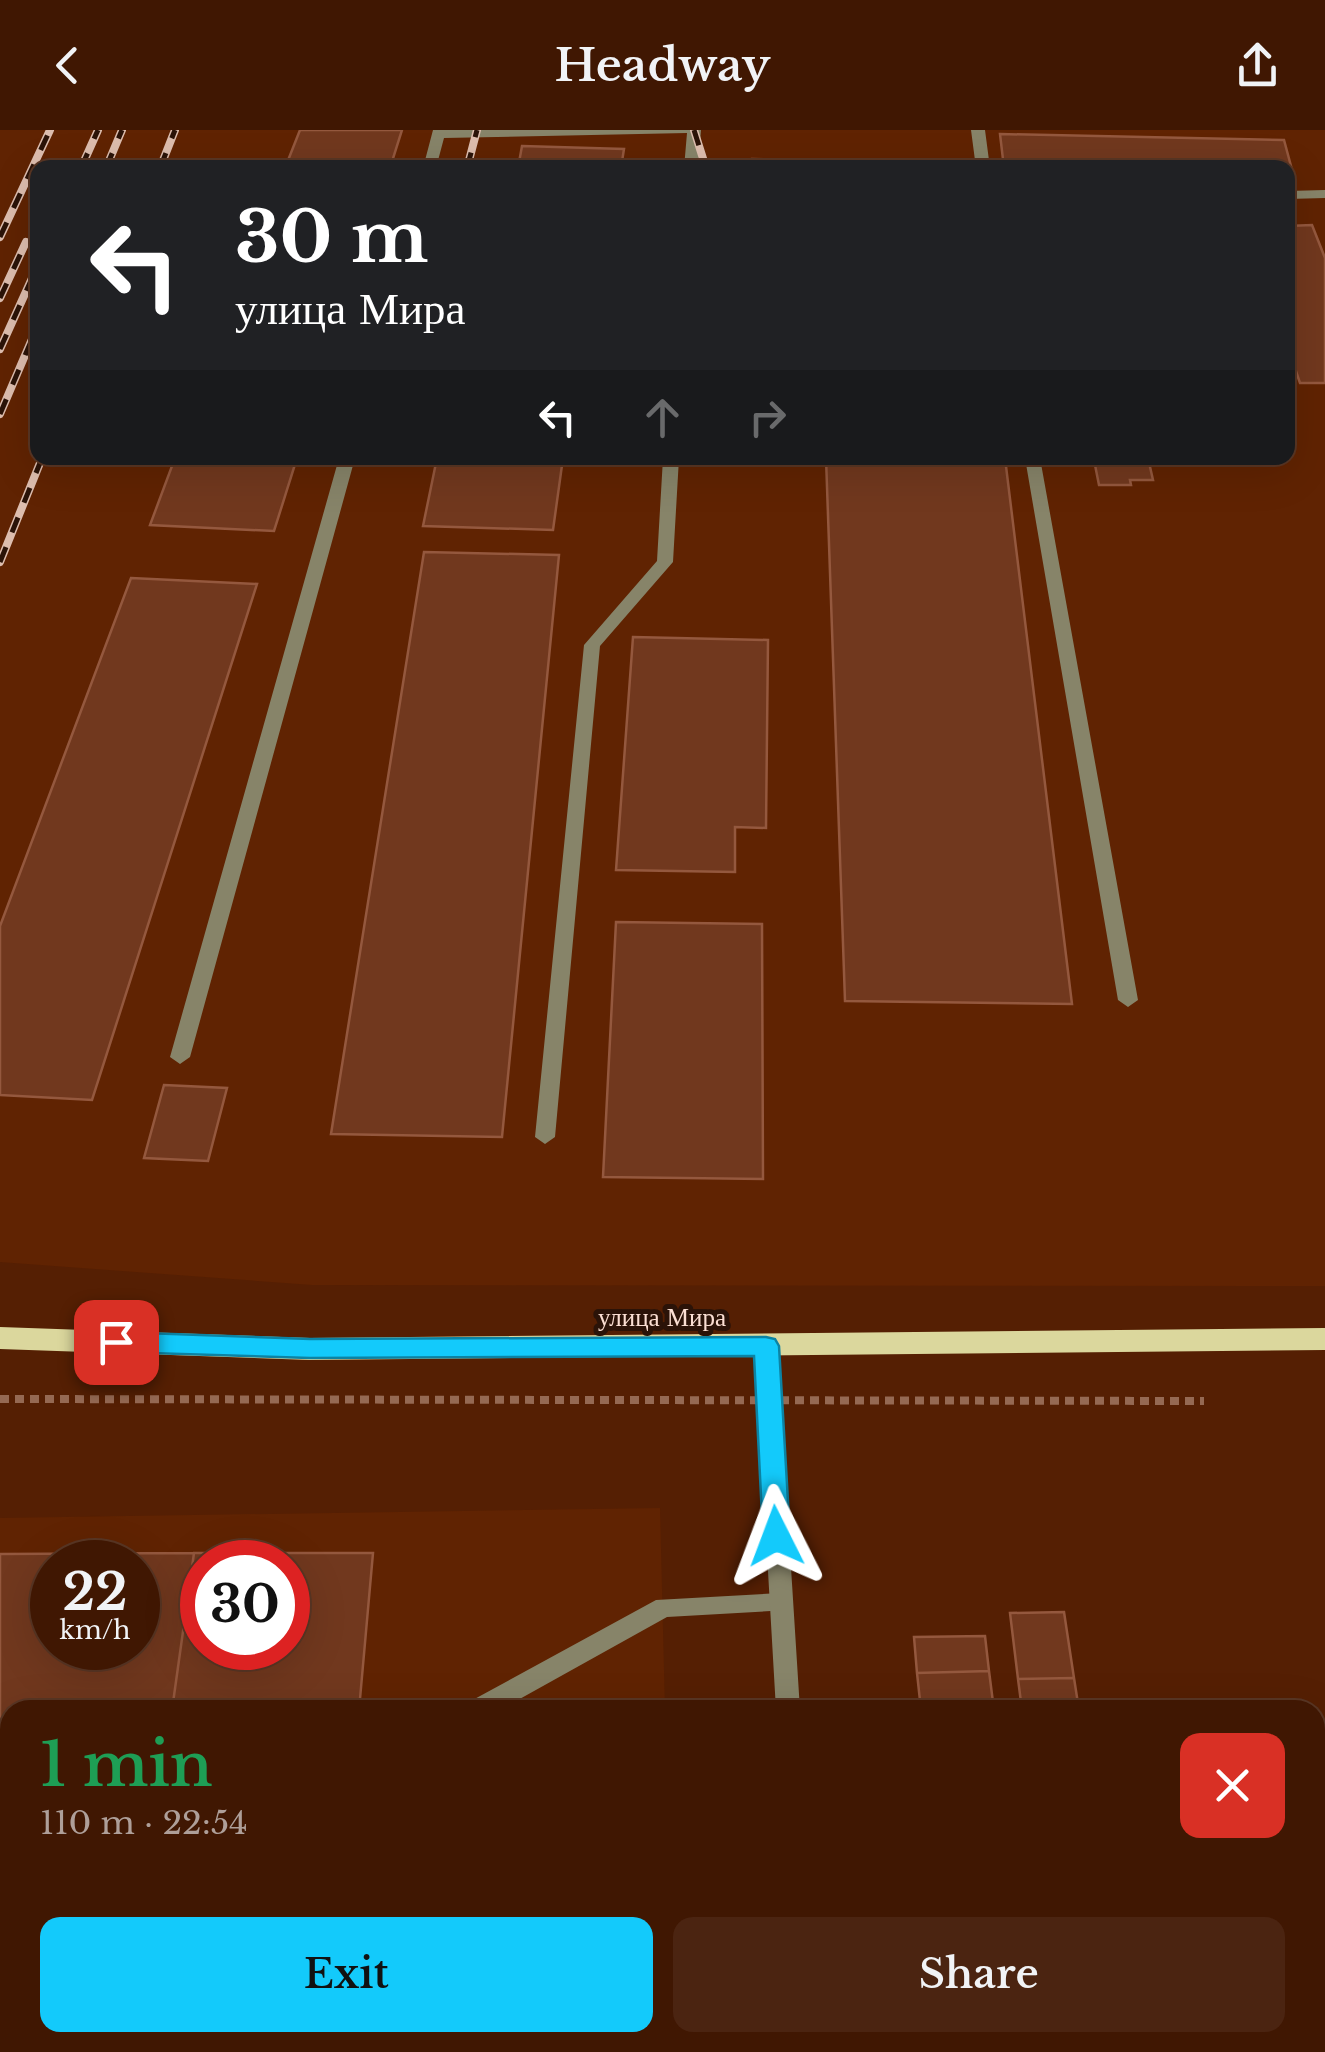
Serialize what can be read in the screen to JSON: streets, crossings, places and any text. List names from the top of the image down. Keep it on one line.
{"streets":{"main road":["улица Мира"]},"page":{"header":"Headway","turn":["30 m","улица Мира"],"speed":"22 km/h","limit":"30","heading":["1 min","110 m · 22:54"],"buttons":["Exit","Share"]}}
